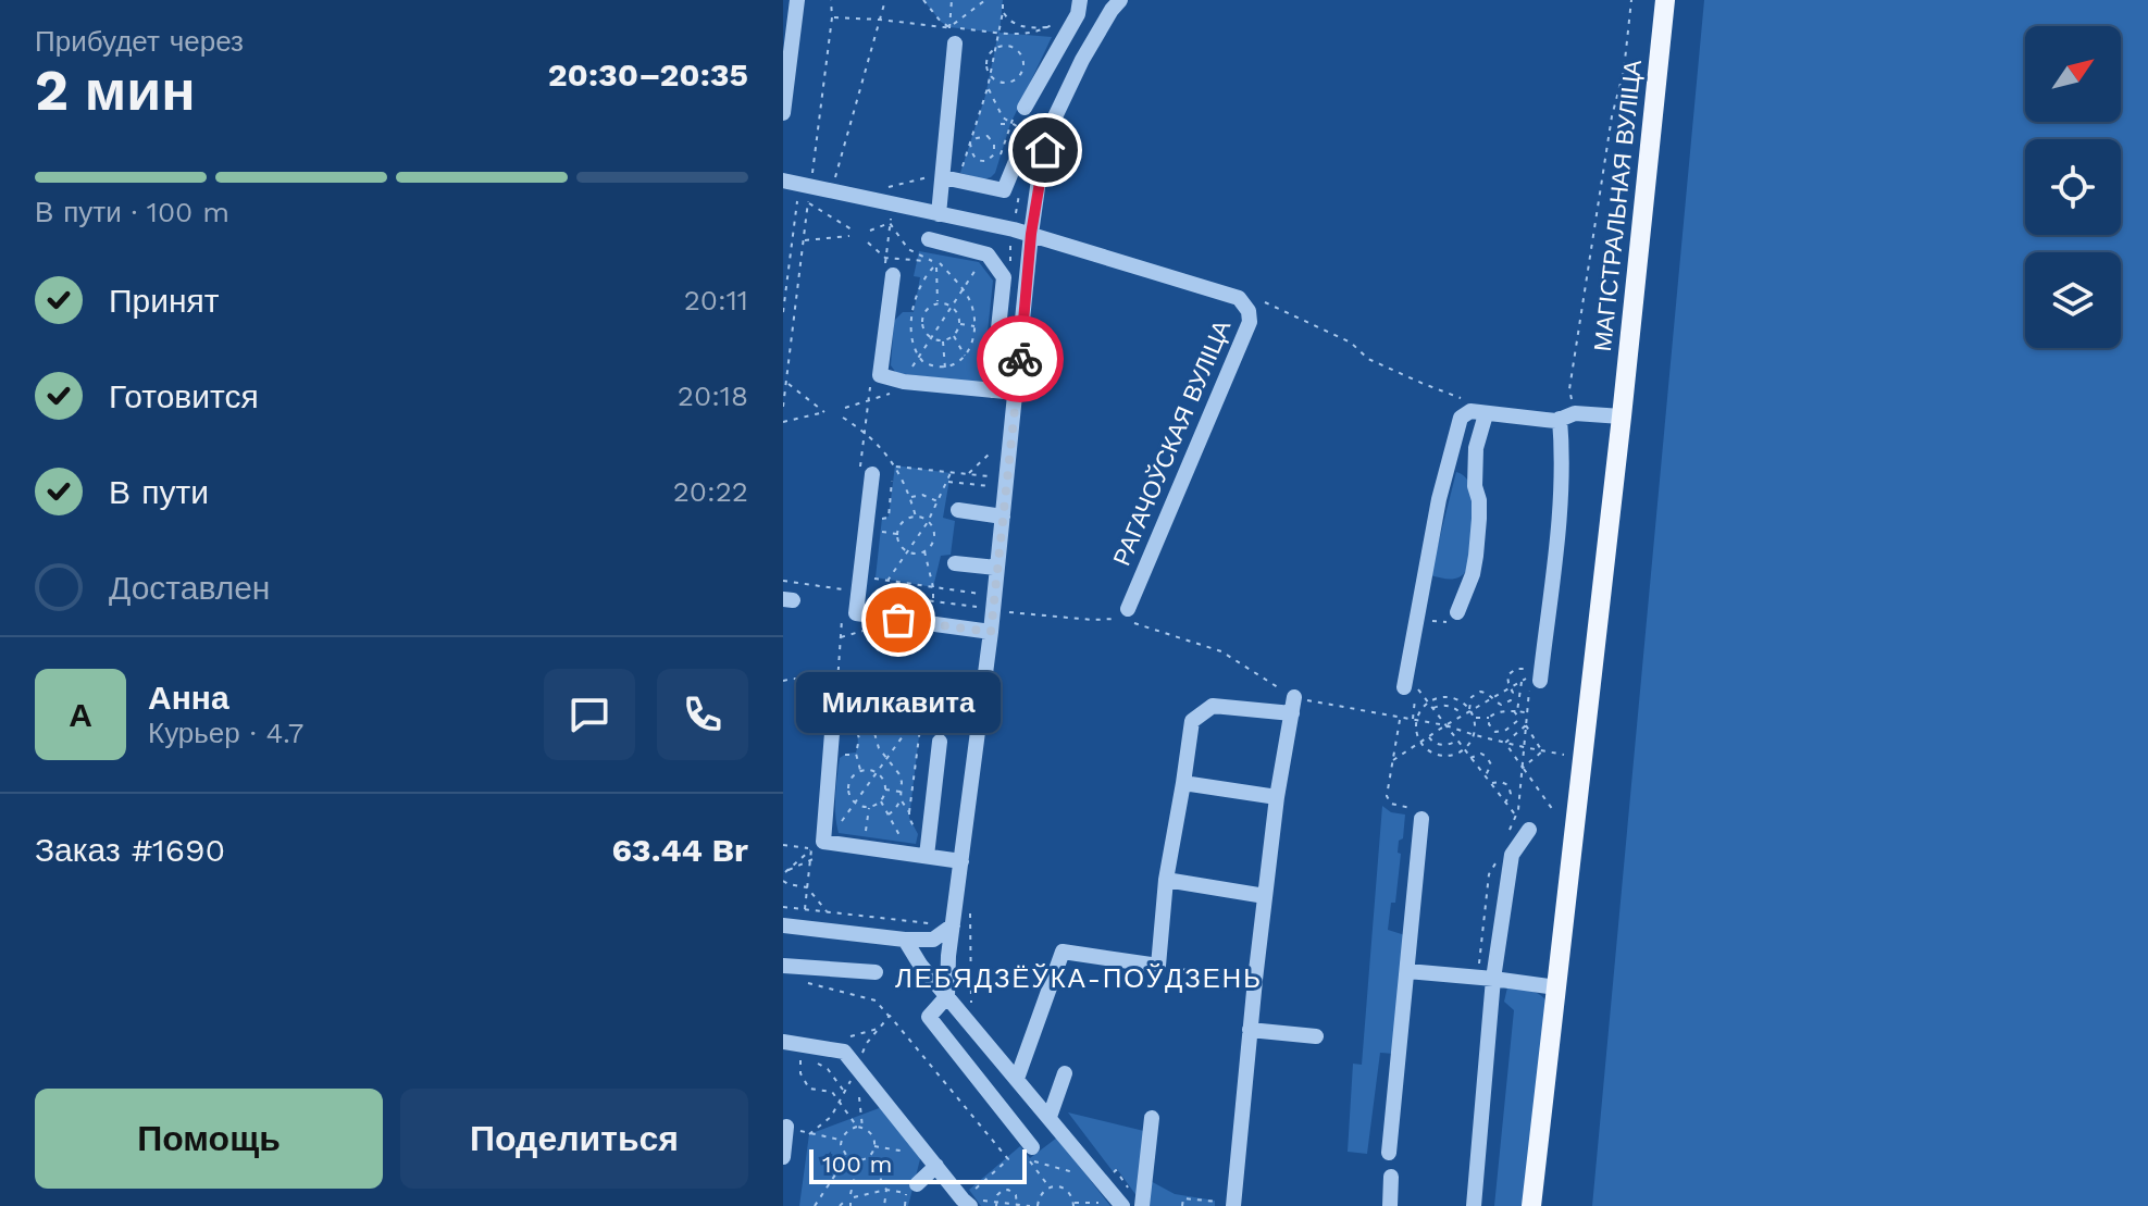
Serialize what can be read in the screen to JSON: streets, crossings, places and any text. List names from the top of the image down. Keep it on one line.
{"streets":{"main road":["МАГІСТРАЛЬНАЯ ВУЛІЦА"],"street":["РАГАЧОЎСКАЯ ВУЛІЦА"]},"districts":["ЛЕБЯДЗЁЎКА-ПОЎДЗЕНЬ"],"places":["Милкавита"],"scale_bar":"100 m","north":"top right","page":{"heading":["2 мин","Прибудет через","20:30–20:35"],"panel":["Анна","Курьер · 4.7","Заказ #1690","63.44 Br"],"bar":"В пути · 100 m","list":[["Принят","20:11"],["Готовится","20:18"],["В пути","20:22"],"Доставлен"],"round":"А","bubble":"Милкавита","buttons":["Помощь","Поделиться"],"scale":"100 m"}}
